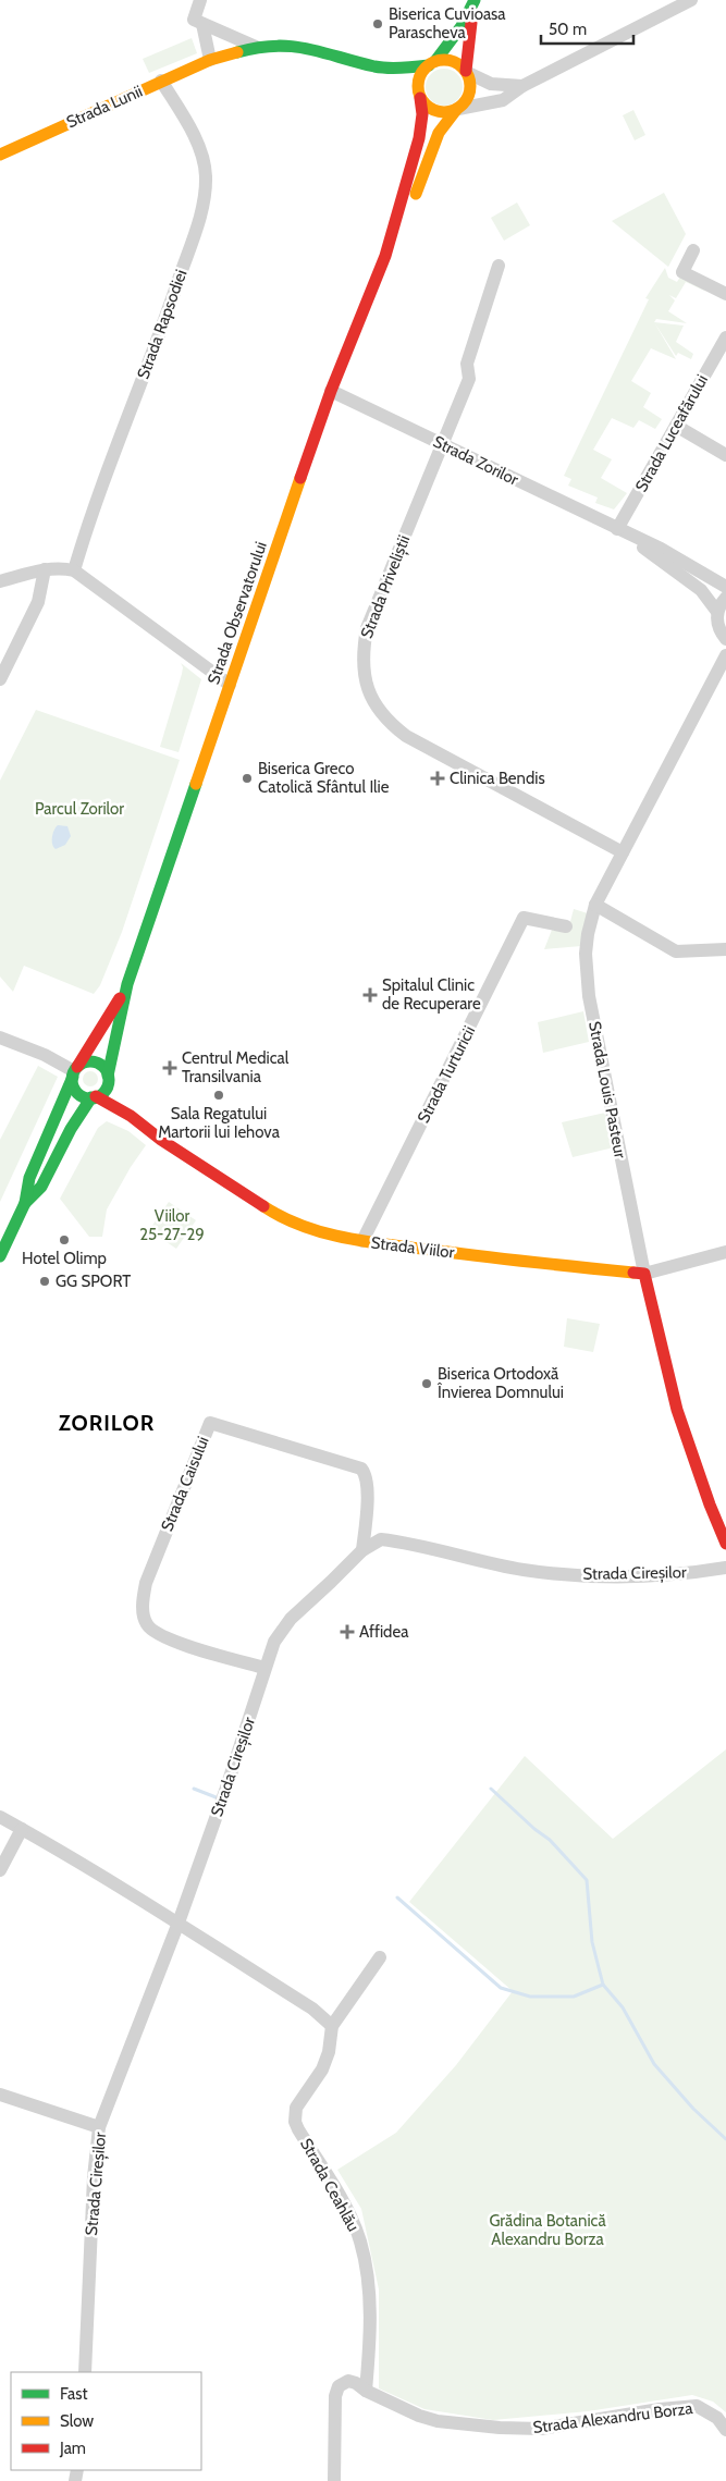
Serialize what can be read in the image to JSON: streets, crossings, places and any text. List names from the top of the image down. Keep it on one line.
{"streets":{"main road":["Strada Lunii","Strada Observatorului","Strada Louis Pasteur","Strada Viilor"],"street":["Strada Rapsodiei","Strada Luceafărului","Strada Zorilor","Strada Priveliștii","Strada Turturicii","Strada Caisului","Strada Cireșilor","Strada Ceahlău","Strada Alexandru Borza"]},"crossings":[["Strada Lunii","Strada Rapsodiei"],["Strada Lunii","Strada Observatorului"],["Strada Luceafărului","Strada Zorilor"],["Strada Zorilor","Strada Priveliștii"],["Strada Zorilor","Strada Observatorului"],["Strada Priveliștii","Strada Louis Pasteur"],["Strada Observatorului","Strada Viilor"],["Strada Turturicii","Strada Viilor"],["Strada Louis Pasteur","Strada Viilor"],["Strada Caisului","Strada Cireșilor"],["Strada Ceahlău","Strada Alexandru Borza"]],"districts":["ZORILOR"],"parks":["Parcul Zorilor","Viilor 25-27-29","Grădina Botanică Alexandru Borza"],"places":{"other":["Biserica Cuvioasa Parascheva","Biserica Greco Catolică Sfântul Ilie","Sala Regatului Martorii lui Iehova","Hotel Olimp","GG SPORT","Biserica Ortodoxă Învierea Domnului"],"health":["Clinica Bendis","Spitalul Clinic de Recuperare","Centrul Medical Transilvania","Affidea"]},"legend":["Fast","Slow","Jam"],"scale_bar":"50 m"}
